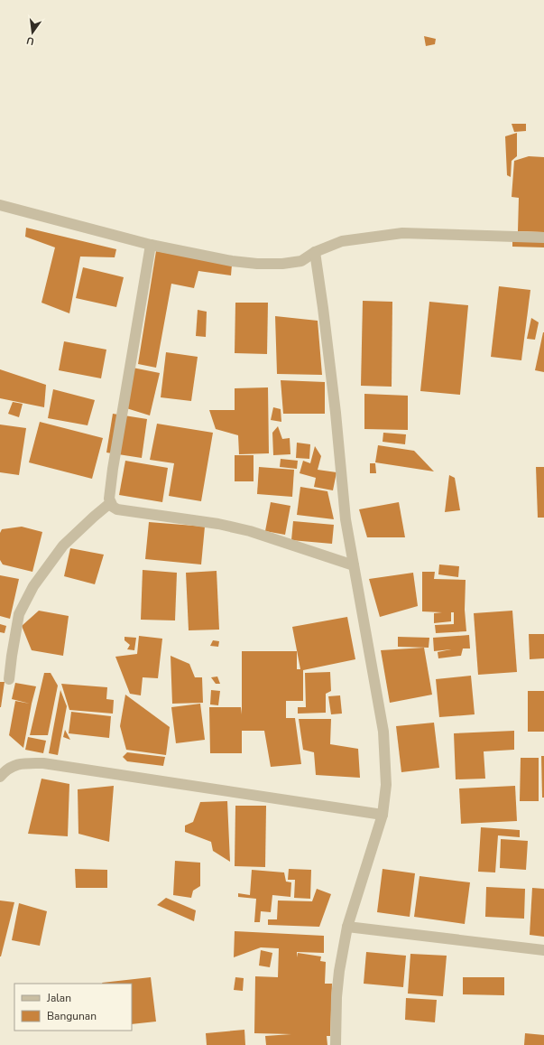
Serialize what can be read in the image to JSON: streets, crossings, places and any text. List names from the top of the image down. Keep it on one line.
{"legend":["Jalan","Bangunan"],"north":"bottom"}
